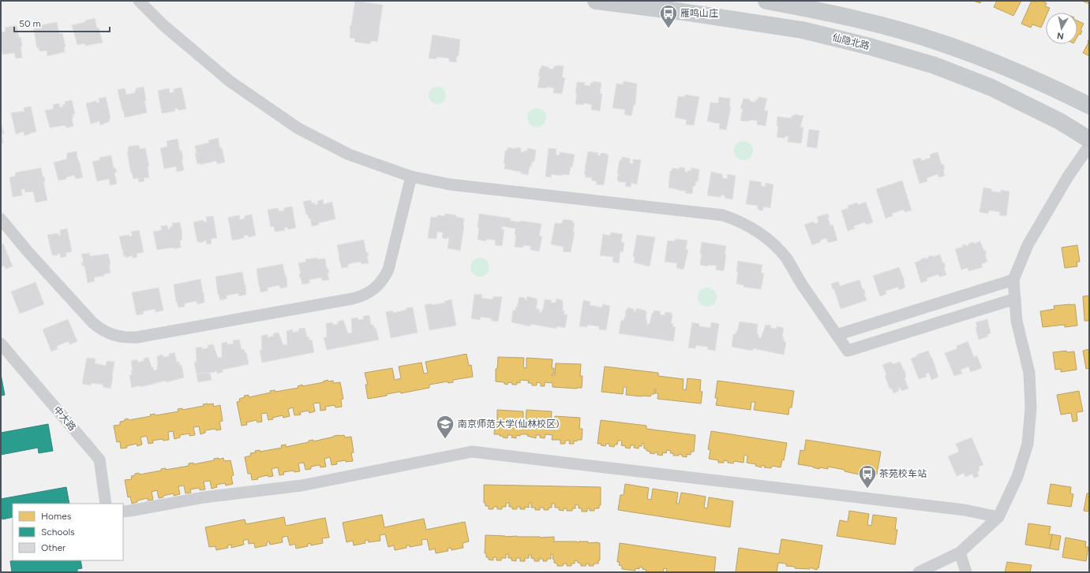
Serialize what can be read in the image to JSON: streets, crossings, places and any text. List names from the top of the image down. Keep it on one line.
{"streets":{"main road":["仙隐北路"],"street":["中大路"]},"places":{"bus stop":["雁鸣山庄","茶苑校车站"],"school or university":["南京师范大学(仙林校区)"]},"legend":["Homes","Schools","Other"],"scale_bar":"50 m","north":"bottom"}
